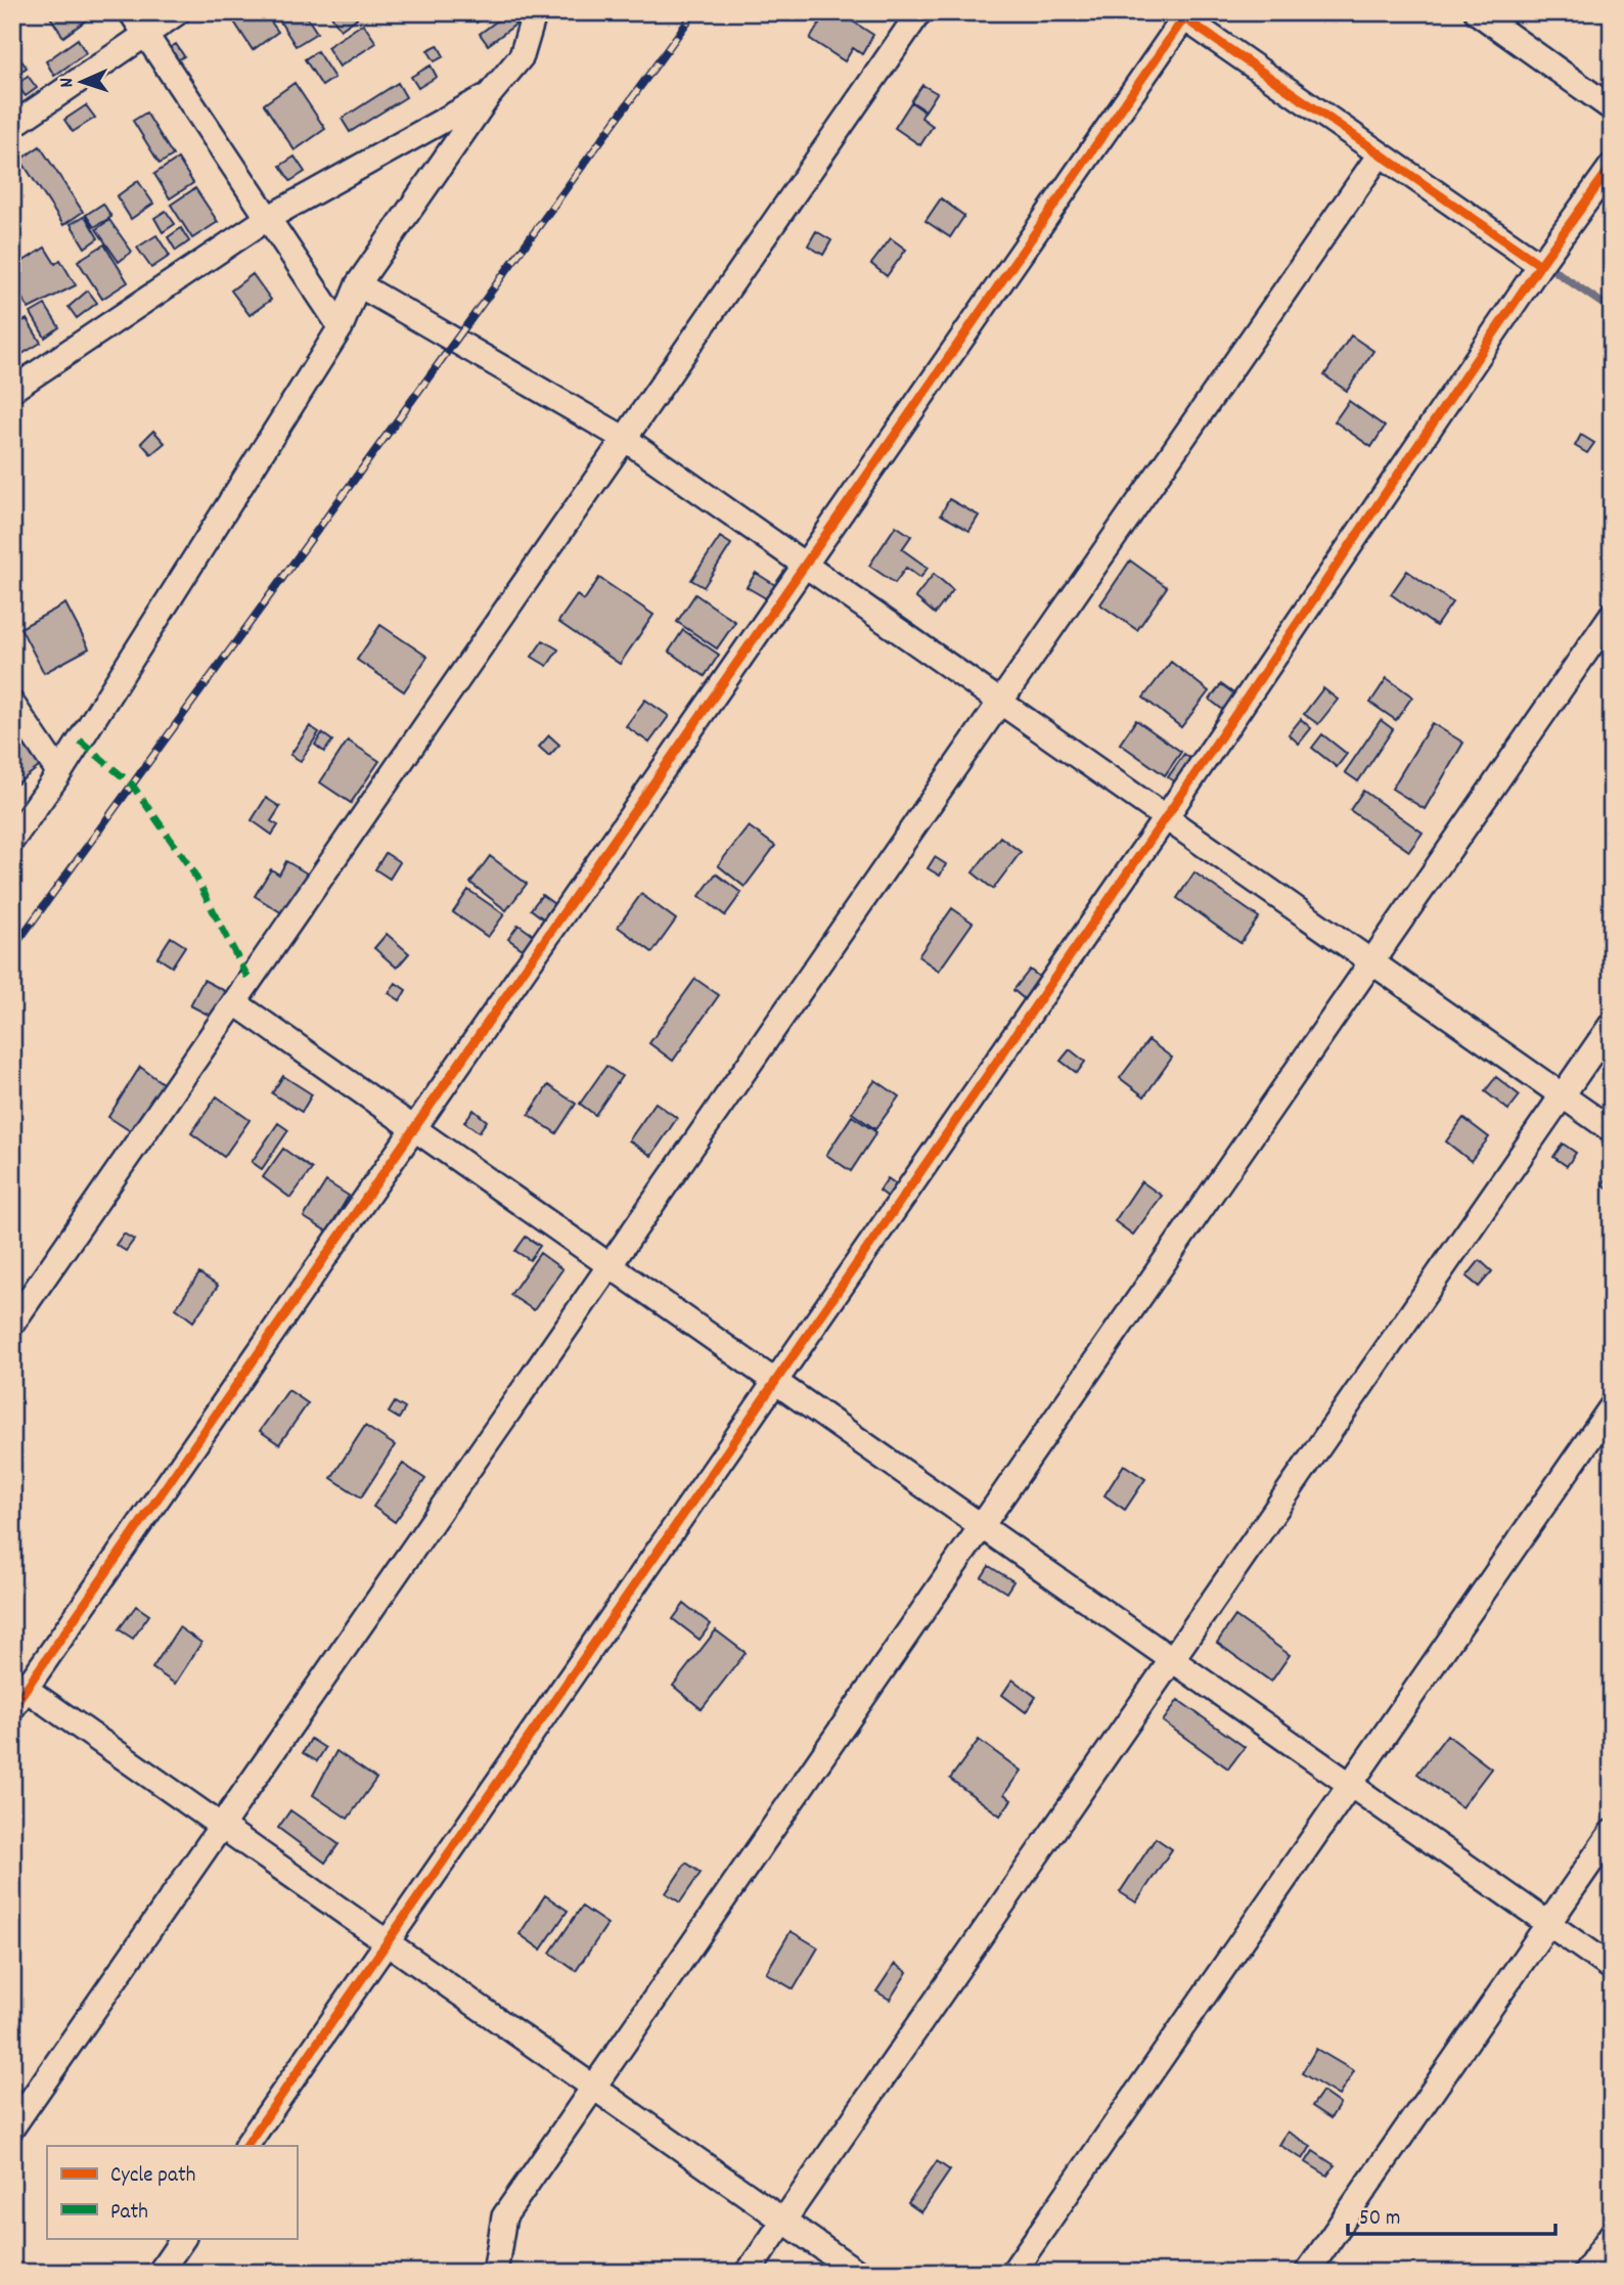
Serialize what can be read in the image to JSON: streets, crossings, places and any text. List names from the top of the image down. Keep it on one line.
{"legend":["Cycle path","Path"],"scale_bar":"50 m","north":"left"}
